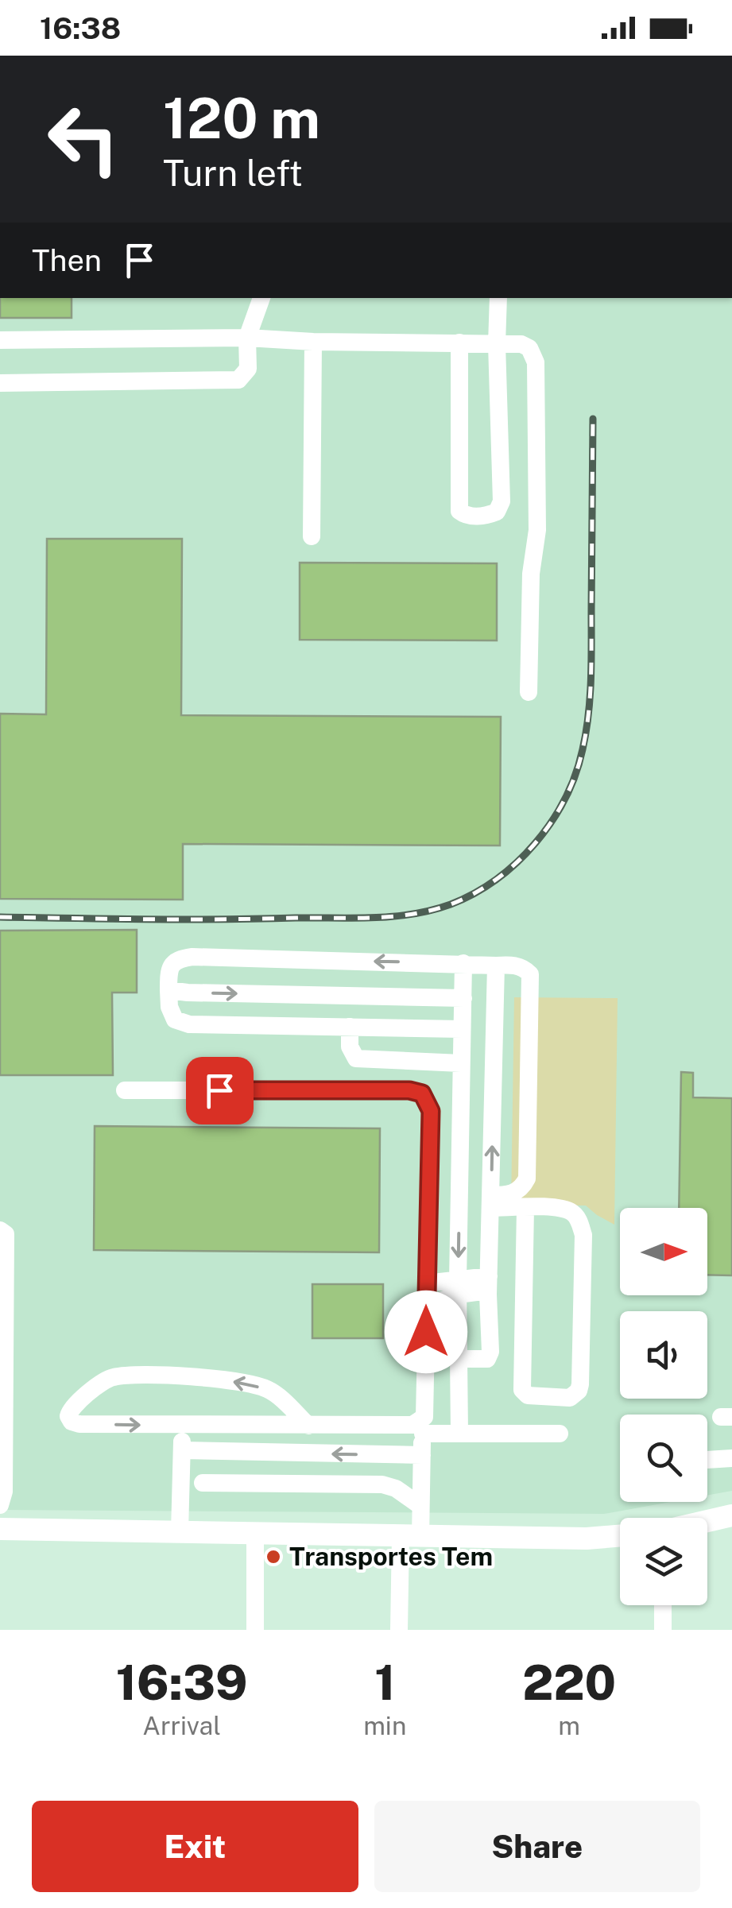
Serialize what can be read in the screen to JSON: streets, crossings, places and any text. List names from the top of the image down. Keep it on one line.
{"places":["Transportes Tem"],"north":"right","page":{"status":"16:38","turn":["120 m","Turn left"],"then":"Then","eta":["16:39","Arrival","1","min","220","m"],"buttons":["Exit","Share"]}}
